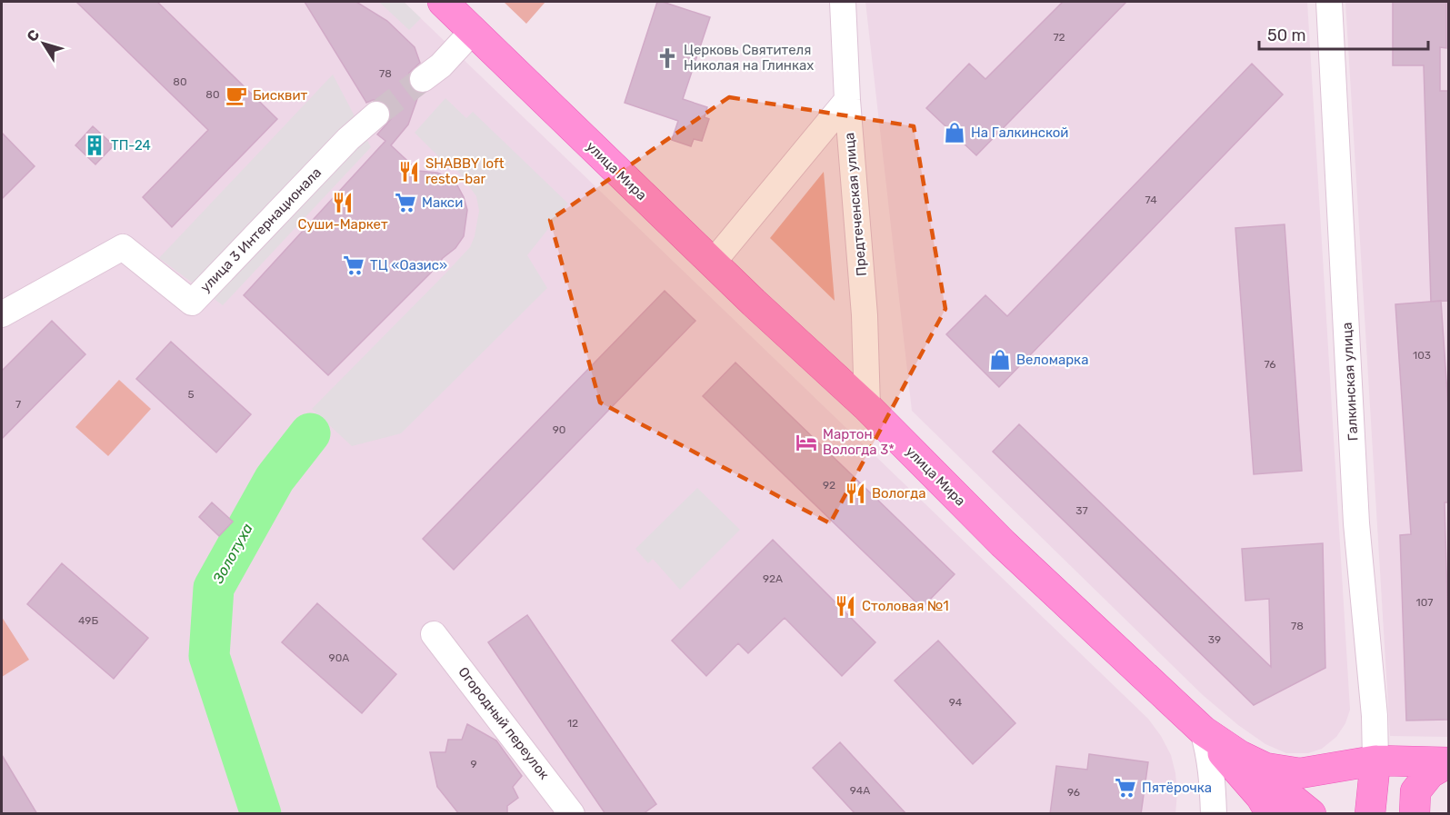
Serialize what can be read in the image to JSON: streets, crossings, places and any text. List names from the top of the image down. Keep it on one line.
{"streets":{"main road":["улица Мира"],"street":["Предтеченская улица","улица 3 Интернационала","Галкинская улица","Огородный переулок"]},"crossings":[["улица Мира","Предтеченская улица"],["улица Мира","Галкинская улица"]],"water":["Золотуха"],"places":{"church":["Церковь Святителя Николая на Глинках"],"cafe":["Бисквит"],"shop":["На Галкинской","Веломарка"],"building":["ТП-24"],"restaurant":["SHABBY loft resto-bar","Суши-Маркет","Вологда","Столовая №1"],"supermarket":["Макси","ТЦ «Оазис»","Пятёрочка"],"hotel":["Мартон Вологда 3*"]},"house_numbers":["72","78","80","80","74","103","76","5","7","90","92","37","92А","107","49Б","78","39","90А","94","12","9","94А","96"],"scale_bar":"50 m","north":"top left"}
